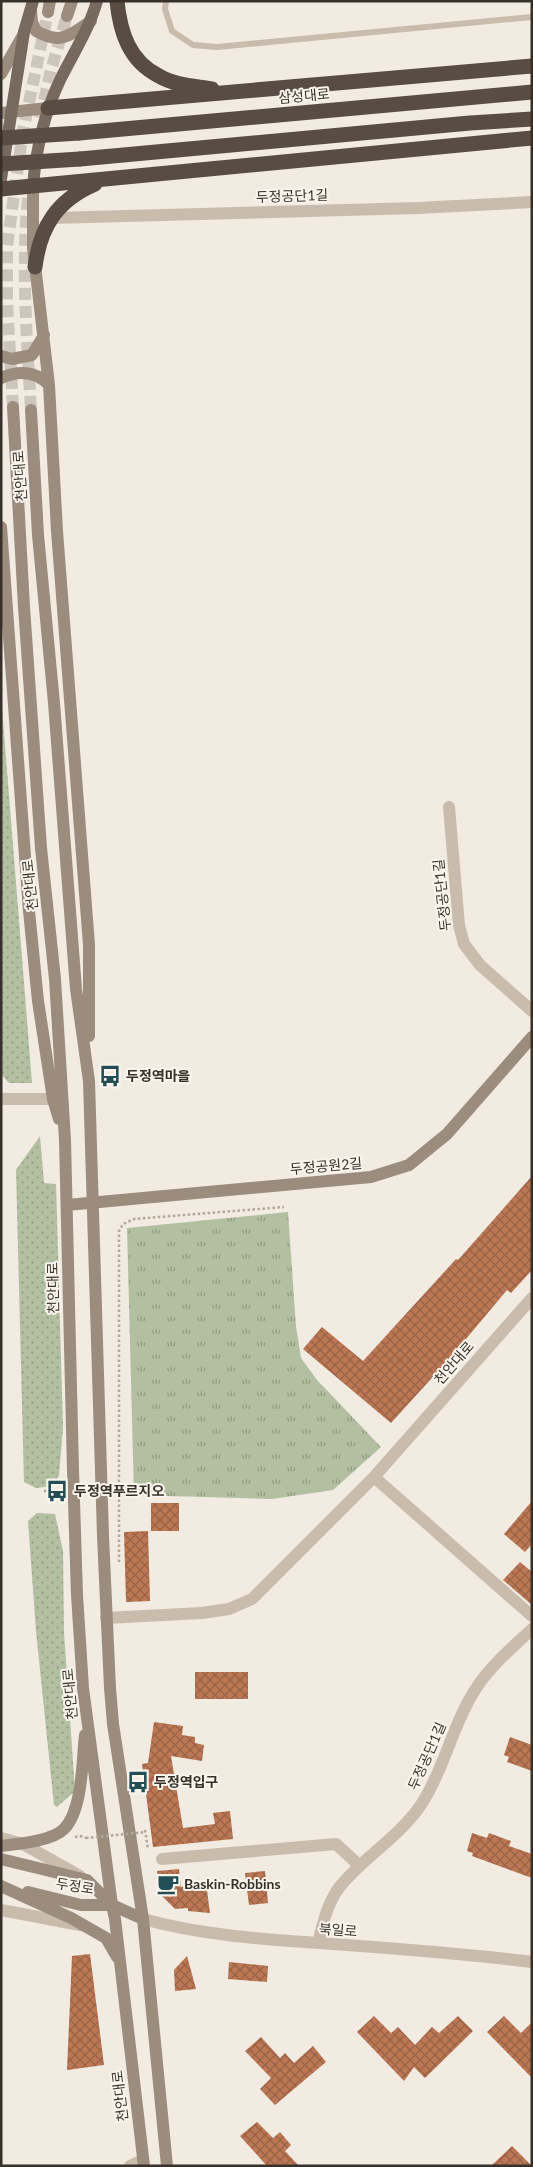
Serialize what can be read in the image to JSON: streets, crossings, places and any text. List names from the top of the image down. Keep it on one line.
{"streets":{"highway":["삼성대로"],"main road":["천안대로","두정공원2길","두정로"],"street":["두정공단1길","북일로"]},"crossings":[["두정공단1길","북일로"],["천안대로","두정공원2길"],["천안대로","두정로"],["천안대로","북일로"]],"places":{"bus stop":["두정역마을","두정역푸르지오","두정역입구"],"cafe":["Baskin-Robbins"]}}
